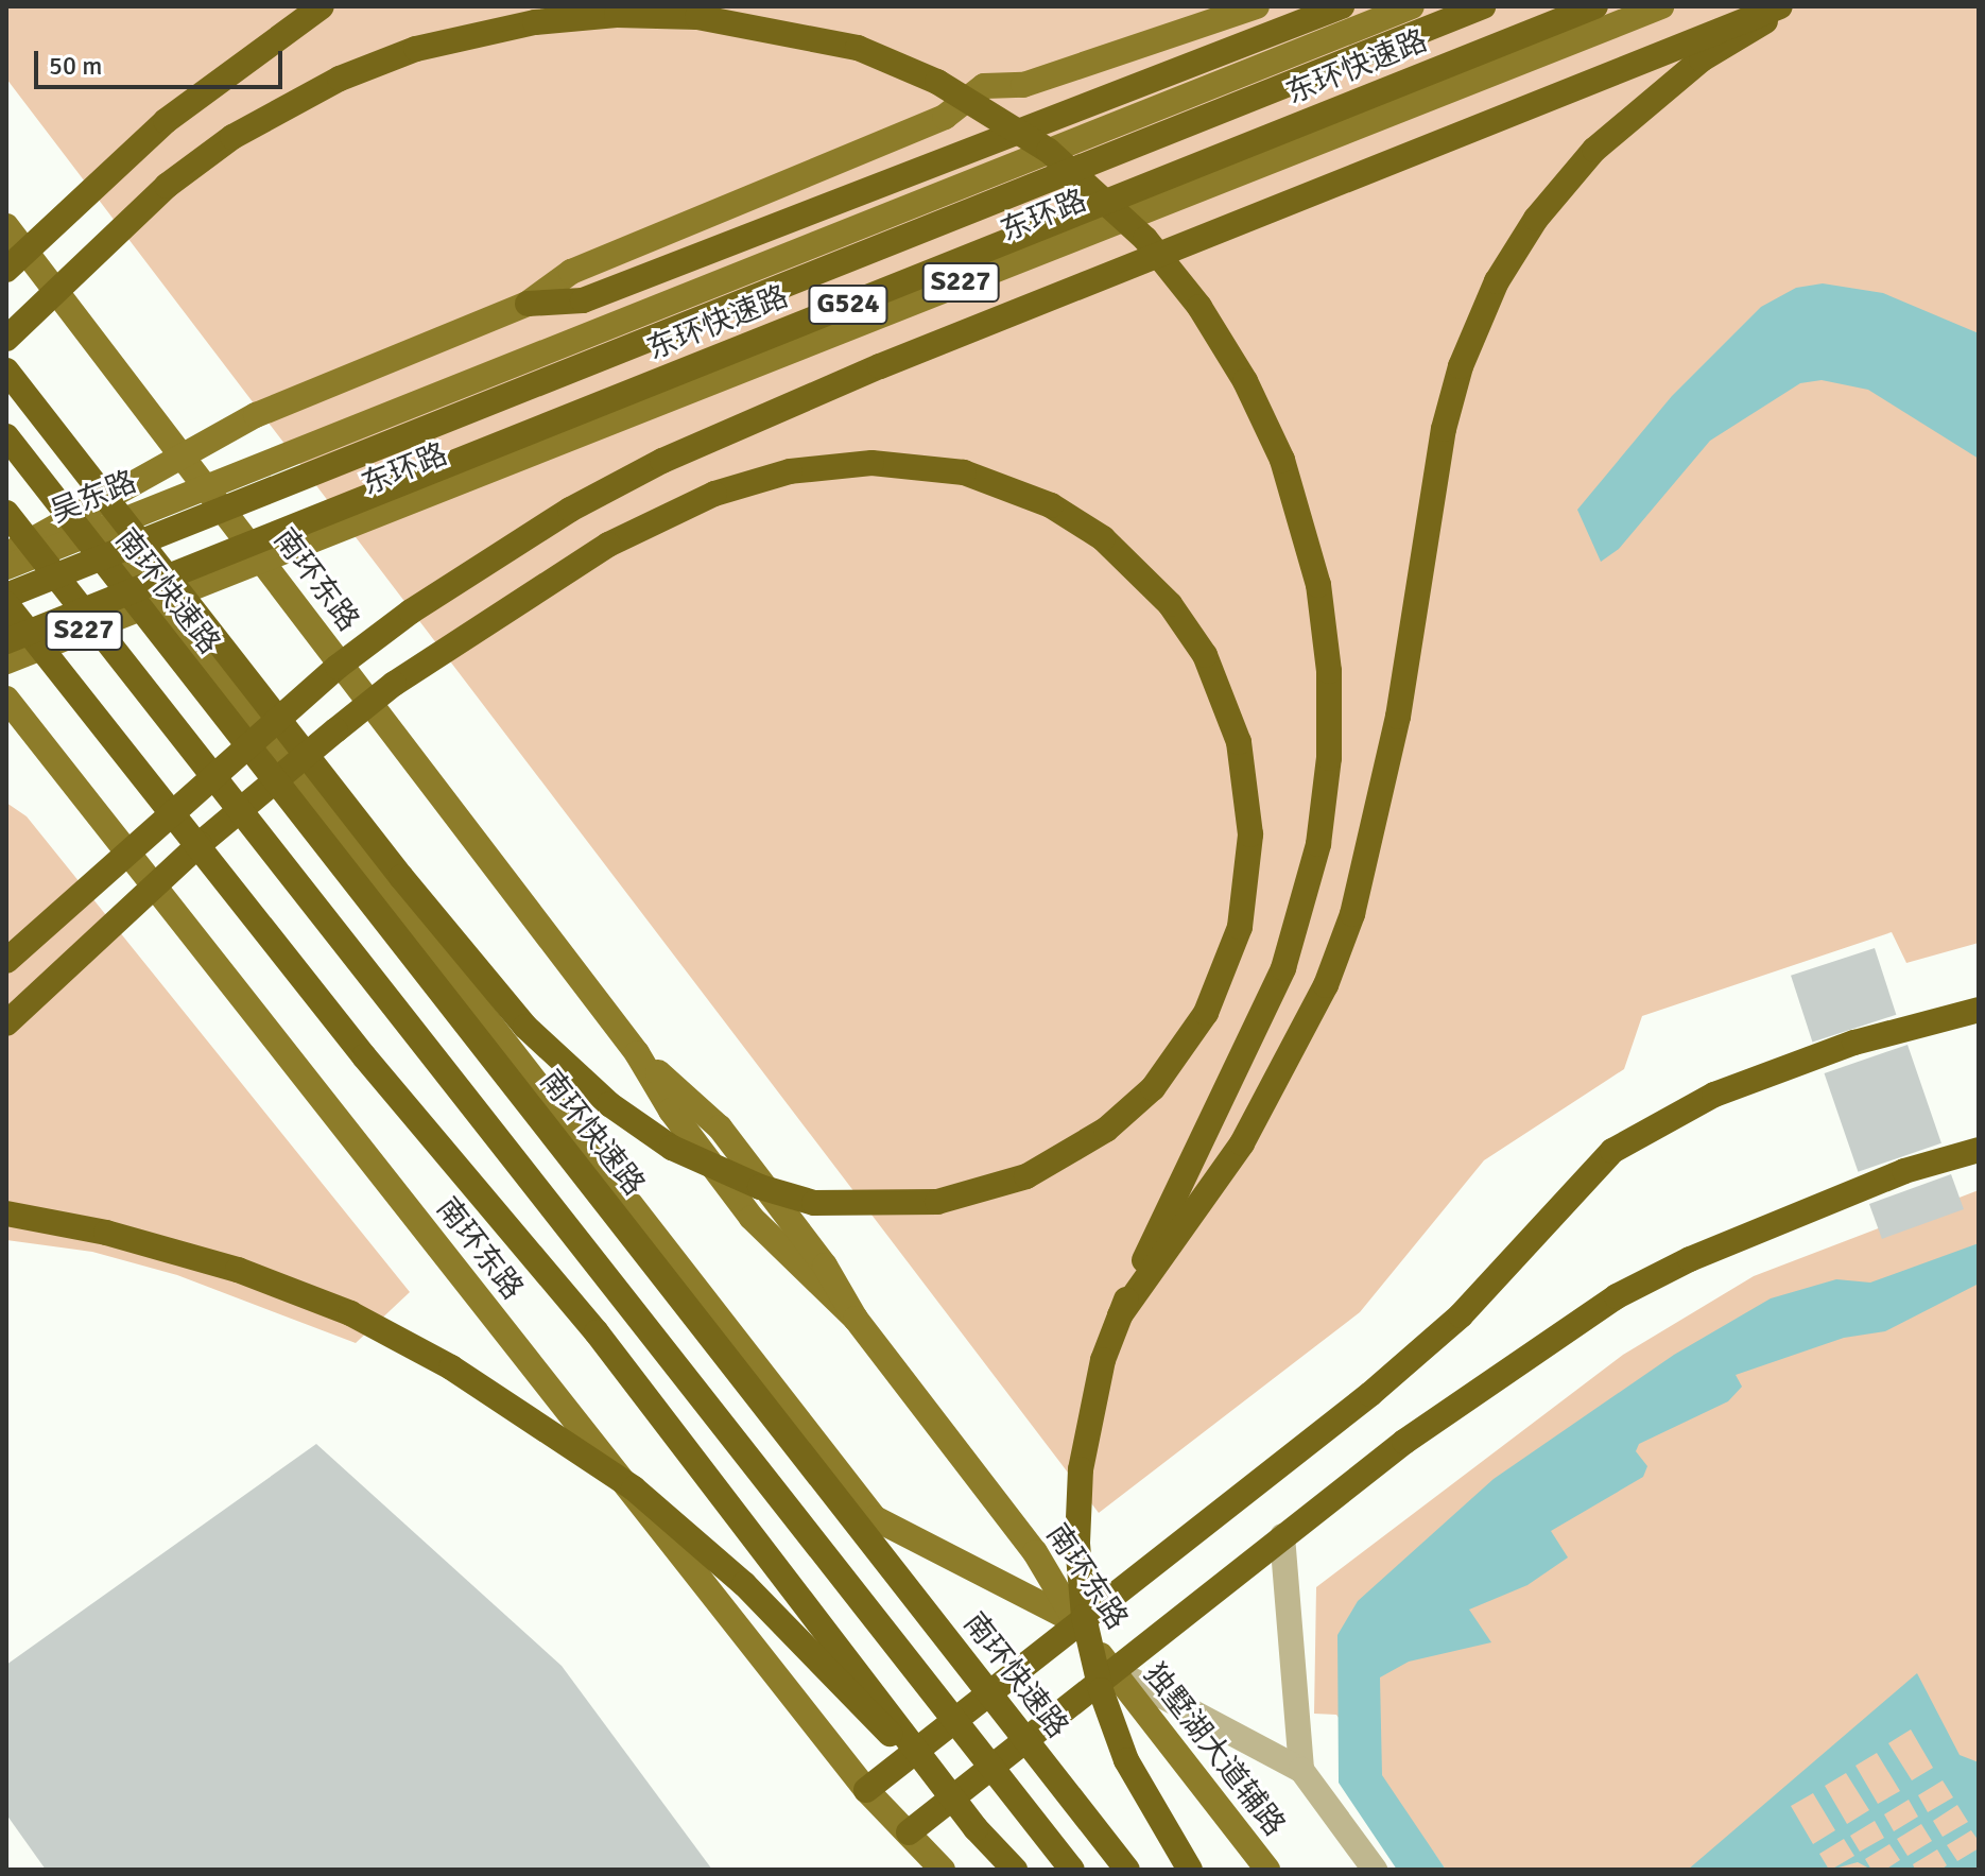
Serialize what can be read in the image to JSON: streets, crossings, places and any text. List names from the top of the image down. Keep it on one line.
{"streets":{"highway":["东环快速路","G524","南环快速路"],"main road":["东环路","S227","吴东路","南环东路","独墅湖大道辅路"]},"crossings":[["东环路","S227"],["东环路","吴东路"],["东环路","南环东路"],["S227","南环东路"],["吴东路","南环东路"],["南环东路","独墅湖大道辅路"]],"scale_bar":"50 m"}
